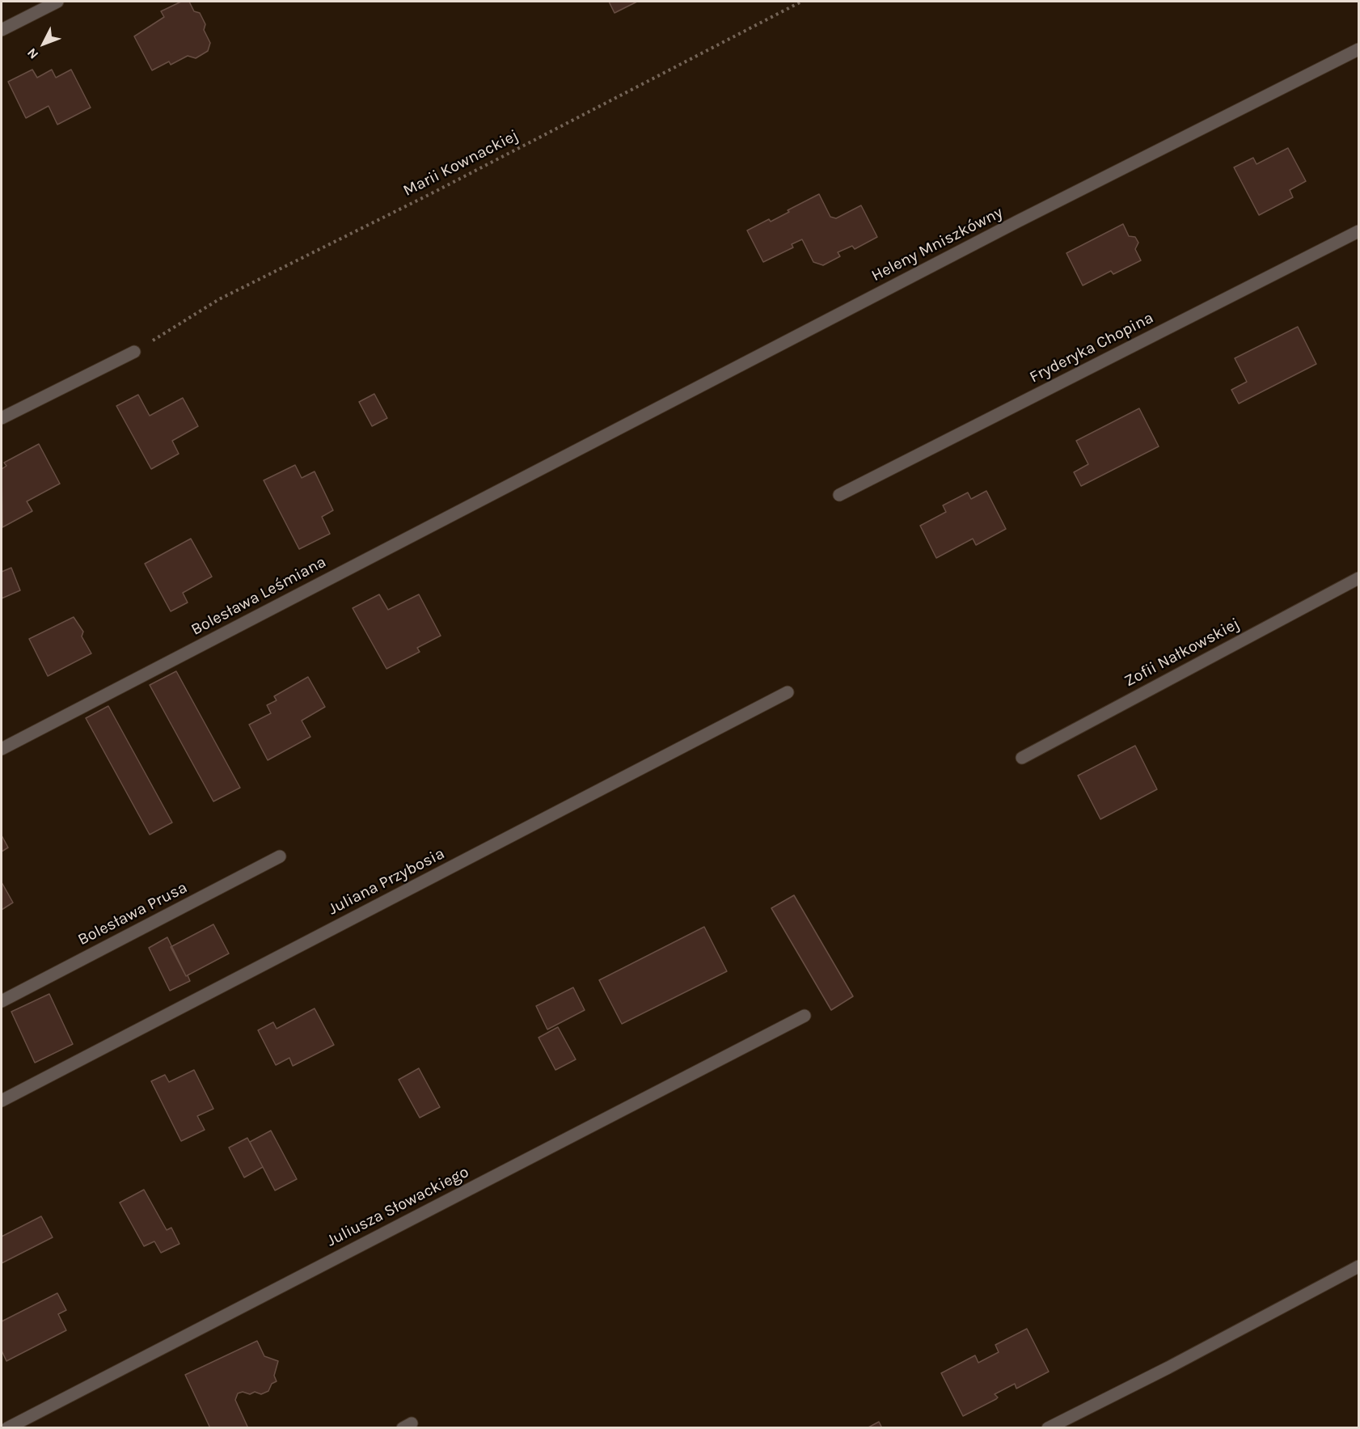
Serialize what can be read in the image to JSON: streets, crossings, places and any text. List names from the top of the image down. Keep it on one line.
{"streets":{"street":["Heleny Mniszkówny","Fryderyka Chopina","Bolesława Leśmiana","Zofii Nałkowskiej","Juliana Przybosia","Bolesława Prusa","Juliusza Słowackiego"],"path":["Marii Kownackiej"]},"crossings":[["Heleny Mniszkówny","Bolesława Leśmiana"]],"north":"bottom left"}
